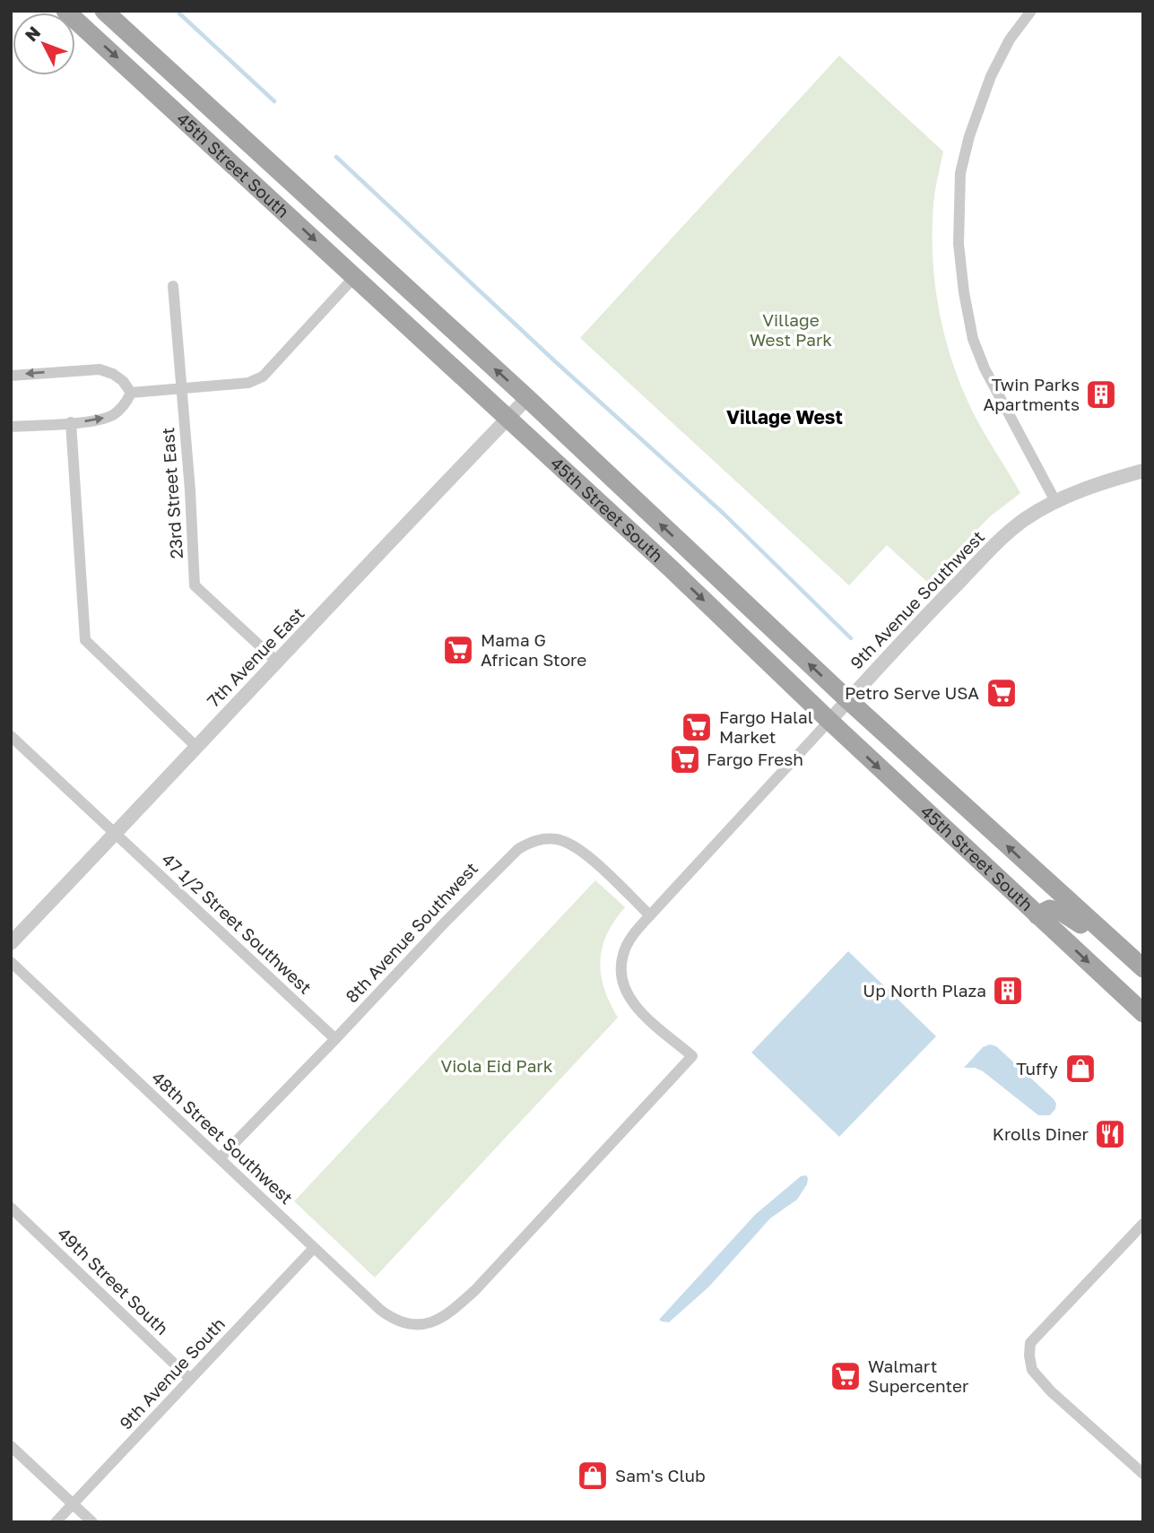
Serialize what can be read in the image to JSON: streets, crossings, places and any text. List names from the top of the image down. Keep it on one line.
{"streets":{"main road":["45th Street South"],"street":["23rd Street East","9th Avenue Southwest","7th Avenue East","47 1/2 Street Southwest","8th Avenue Southwest","48th Street Southwest","49th Street South","9th Avenue South"]},"crossings":[["45th Street South","9th Avenue Southwest"],["45th Street South","7th Avenue East"],["23rd Street East","7th Avenue East"],["9th Avenue Southwest","8th Avenue Southwest"],["9th Avenue Southwest","48th Street Southwest"],["7th Avenue East","47 1/2 Street Southwest"],["47 1/2 Street Southwest","8th Avenue Southwest"],["8th Avenue Southwest","48th Street Southwest"],["48th Street Southwest","9th Avenue South"],["49th Street South","9th Avenue South"]],"districts":["Village West"],"parks":["Village West Park","Viola Eid Park"],"places":{"building":["Twin Parks Apartments","Up North Plaza"],"supermarket":["Mama G African Store","Petro Serve USA","Fargo Halal Market","Fargo Fresh","Walmart Supercenter"],"shop":["Tuffy","Sam's Club"],"restaurant":["Krolls Diner"]},"north":"top left"}
